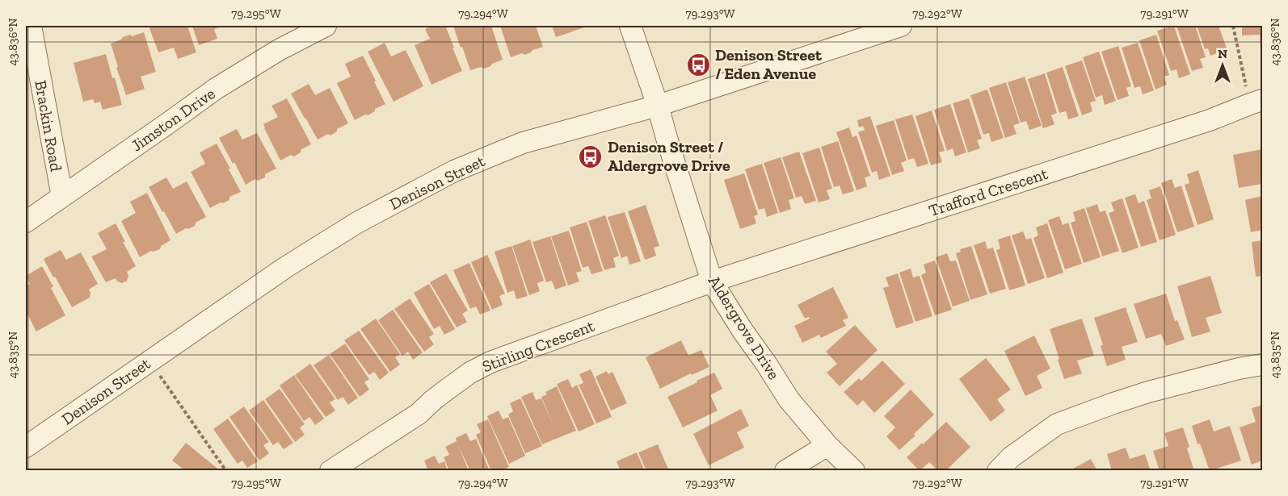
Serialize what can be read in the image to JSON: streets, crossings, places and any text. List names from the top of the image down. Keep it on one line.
{"streets":{"street":["Jimston Drive","Brackin Road","Denison Street","Trafford Crescent","Aldergrove Drive","Stirling Crescent"]},"crossings":[["Jimston Drive","Brackin Road"],["Denison Street","Aldergrove Drive"],["Trafford Crescent","Aldergrove Drive"],["Trafford Crescent","Stirling Crescent"],["Aldergrove Drive","Stirling Crescent"]],"places":{"bus stop":["Denison Street / Eden Avenue","Denison Street / Aldergrove Drive"]},"north":"top","coordinates":["79.295°W","79.294°W","79.293°W","79.292°W","79.291°W","43.836°N","43.835°N"]}
